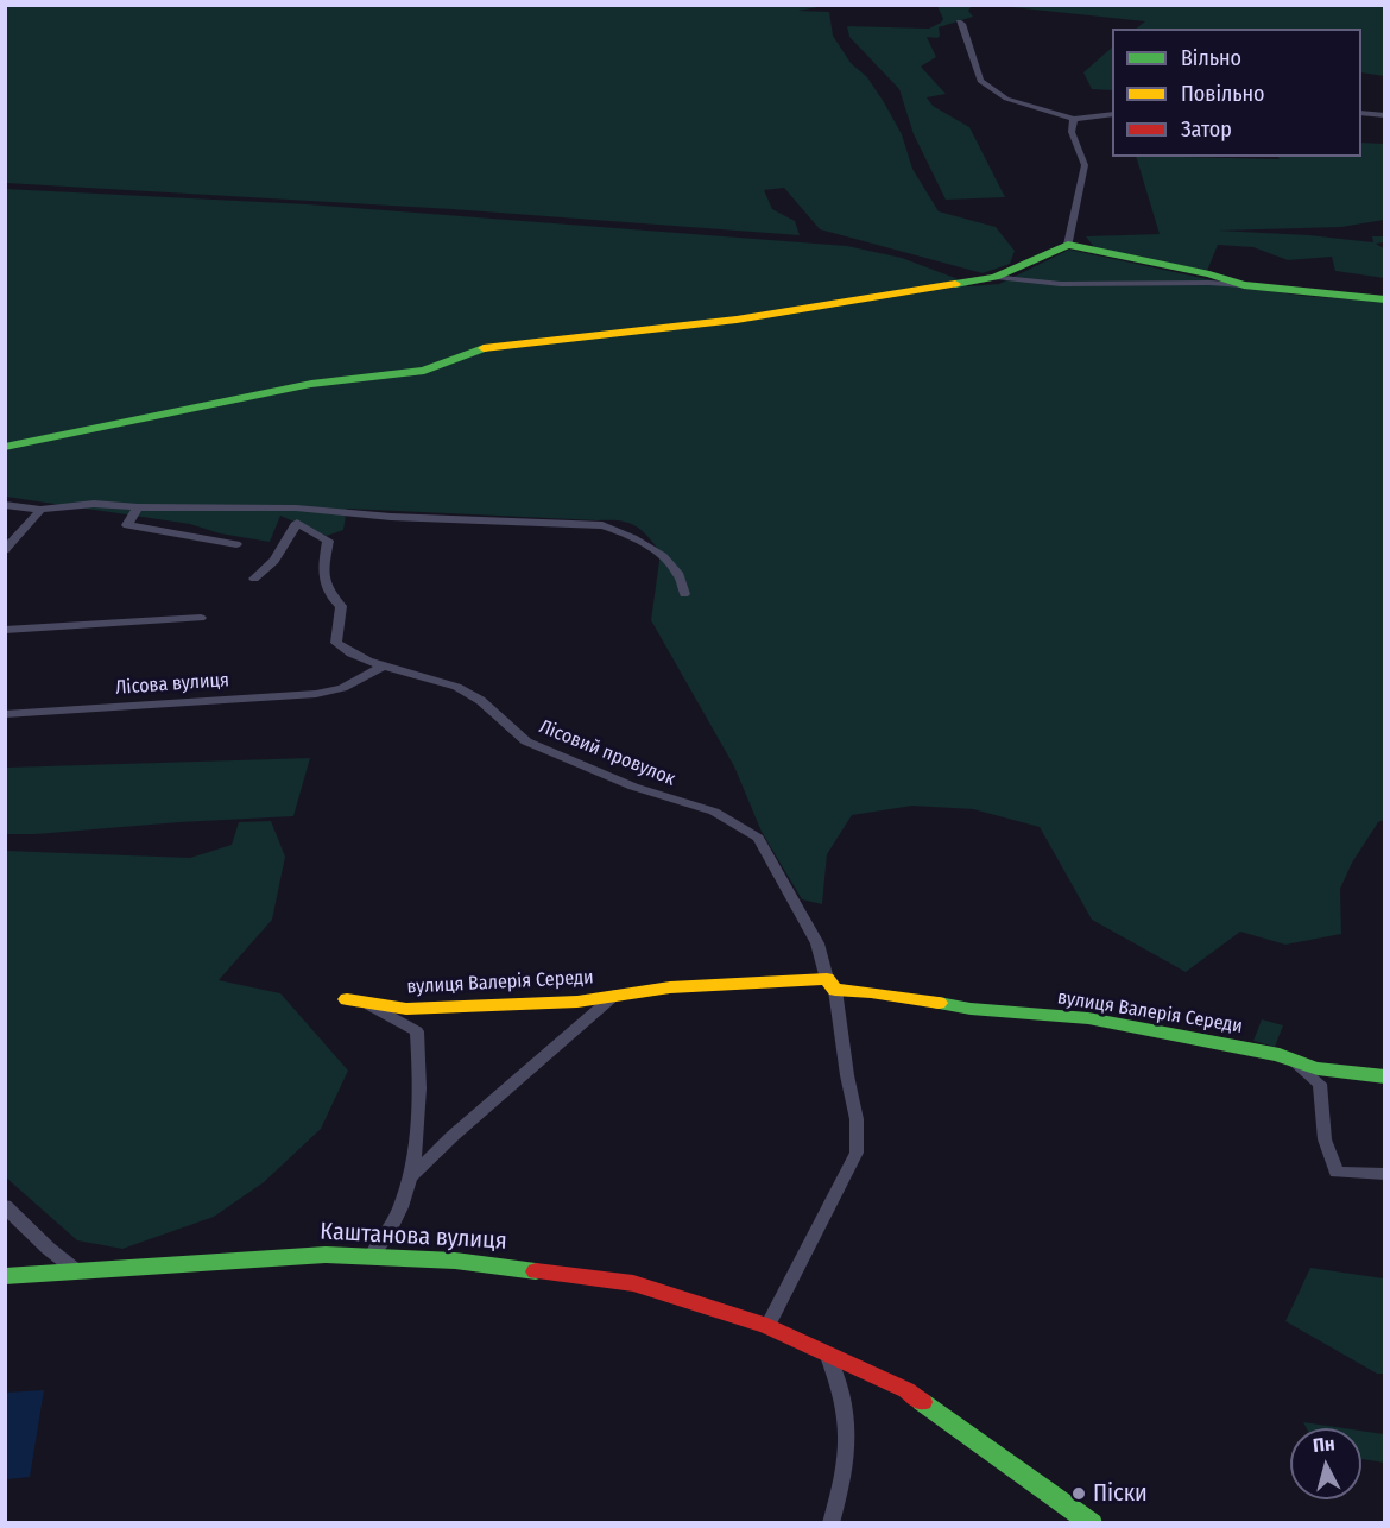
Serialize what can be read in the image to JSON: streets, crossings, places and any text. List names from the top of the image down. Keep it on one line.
{"streets":{"street":["Лісова вулиця","Лісовий провулок","вулиця Валерія Середи","Каштанова вулиця"]},"crossings":[["Лісова вулиця","Лісовий провулок"],["Лісовий провулок","вулиця Валерія Середи"]],"places":["Піски"],"legend":["Вільно","Повільно","Затор"],"north":"top"}
